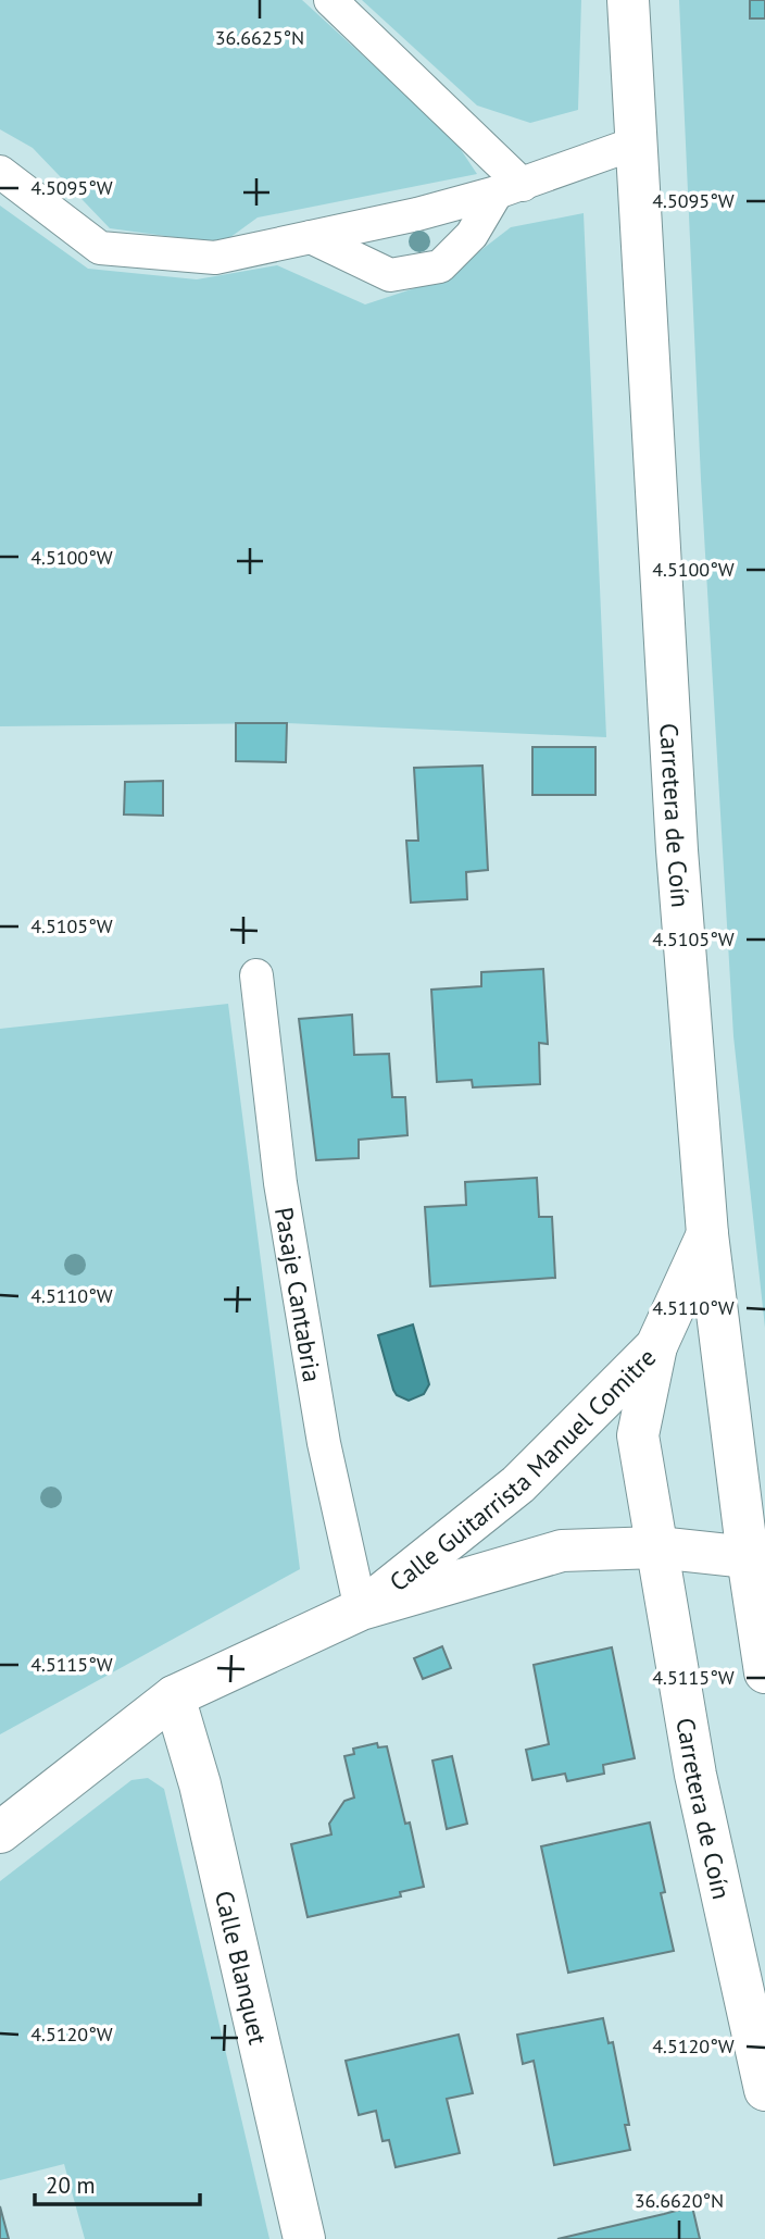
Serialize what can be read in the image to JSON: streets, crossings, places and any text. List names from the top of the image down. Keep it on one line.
{"streets":{"street":["Carretera de Coín","Calle Guitarrista Manuel Comitre","Calle Blanquet"],"lane":["Pasaje Cantabria"]},"crossings":[["Carretera de Coín","Calle Guitarrista Manuel Comitre"],["Pasaje Cantabria","Calle Guitarrista Manuel Comitre"],["Calle Guitarrista Manuel Comitre","Calle Blanquet"]],"scale_bar":"20 m","coordinates":["36.6625°N","4.5095°W","4.5100°W","4.5105°W","4.5110°W","4.5115°W","4.5120°W","36.6620°N"]}
